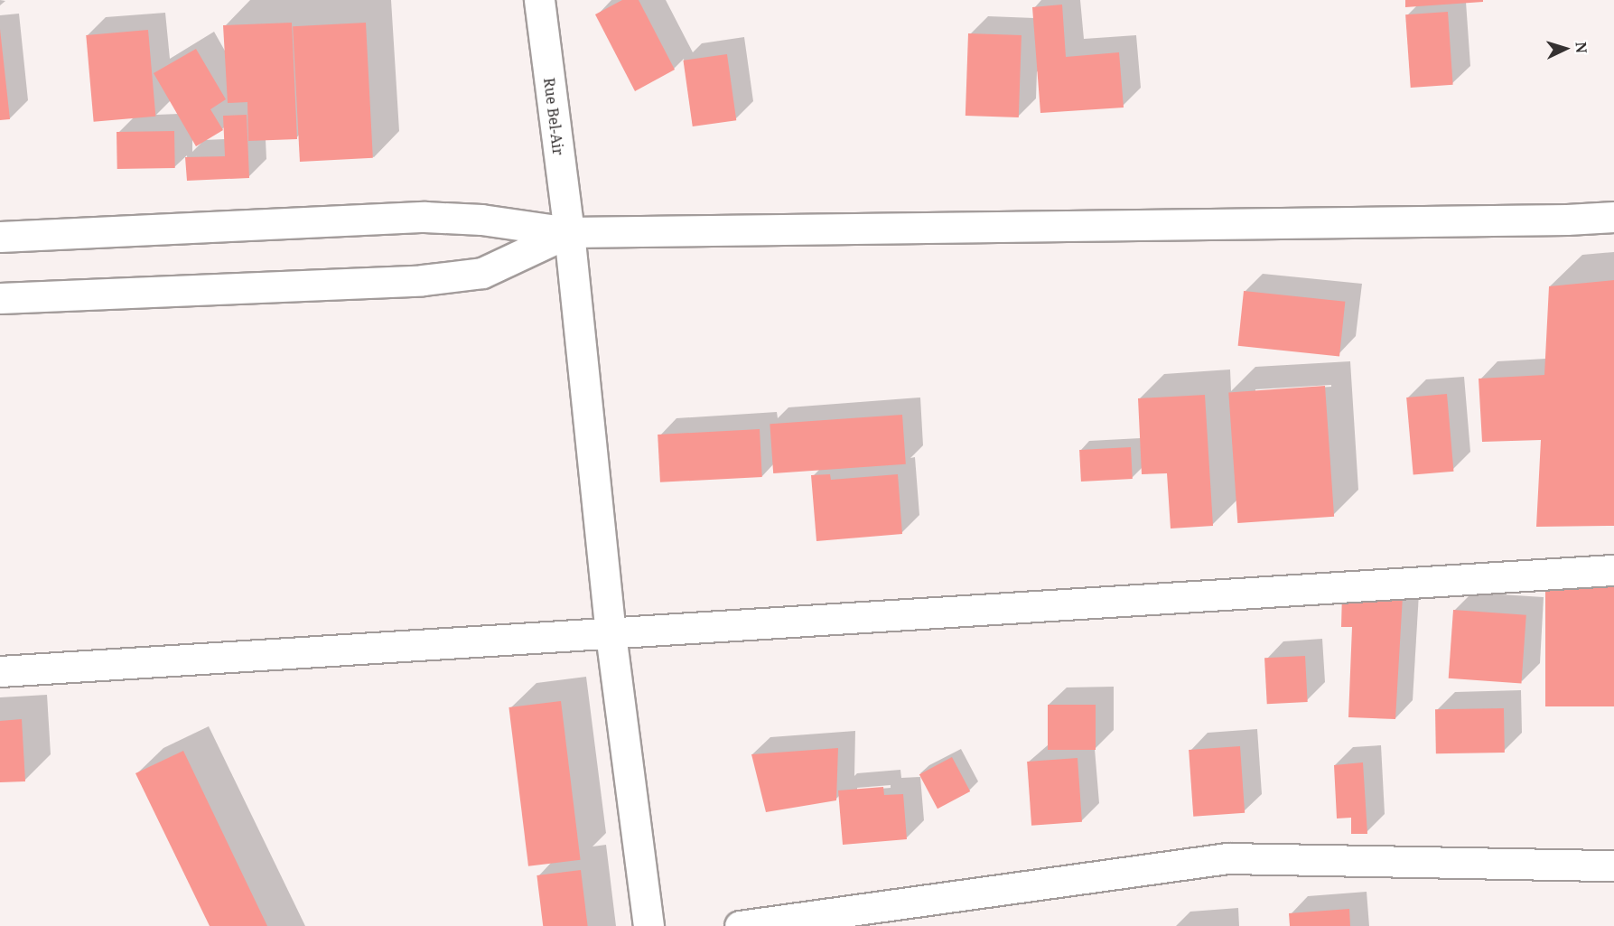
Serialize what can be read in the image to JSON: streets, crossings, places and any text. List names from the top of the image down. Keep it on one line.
{"streets":{"street":["Rue Bel-Air"]},"north":"right"}
